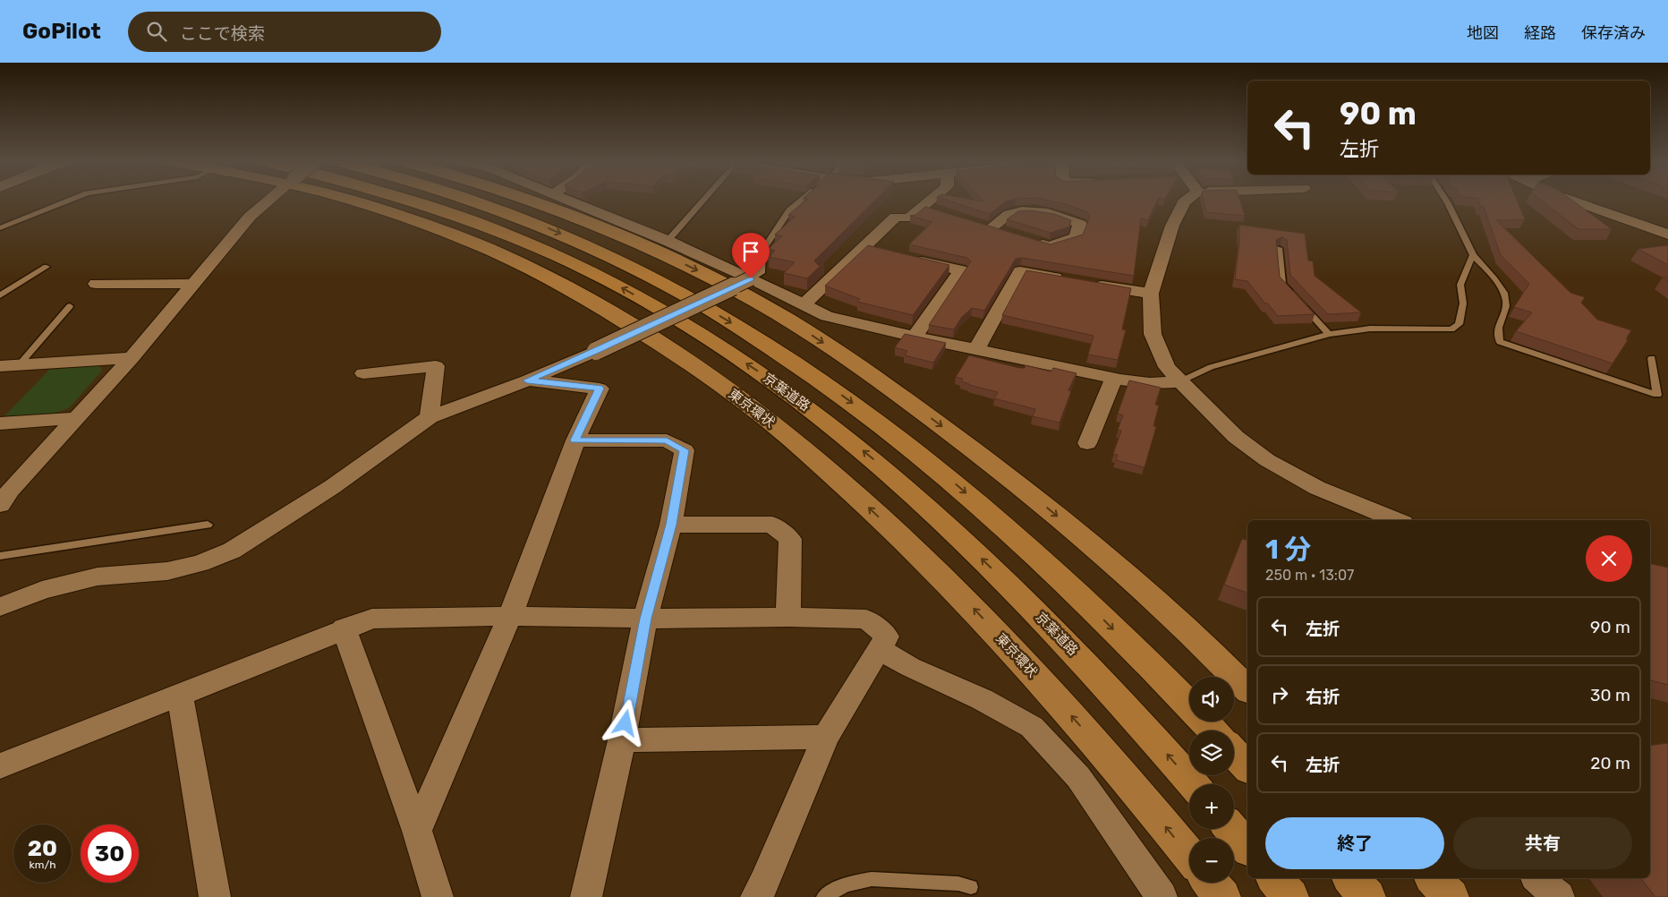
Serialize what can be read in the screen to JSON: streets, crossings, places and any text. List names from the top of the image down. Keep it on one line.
{"streets":{"highway":["京葉道路","東京環状"]},"page":{"header":"GoPilot","search":"ここで検索","nav":["地図","経路","保存済み"],"turn":["90 m","左折"],"heading":["1 分","250 m · 13:07"],"list":[{"name":"左折","value":"90 m"},{"name":"右折","value":"30 m"},{"name":"左折","value":"20 m"}],"map_buttons":["+","−"],"buttons":["終了","共有"],"speed":"20 km/h","limit":"30"}}
